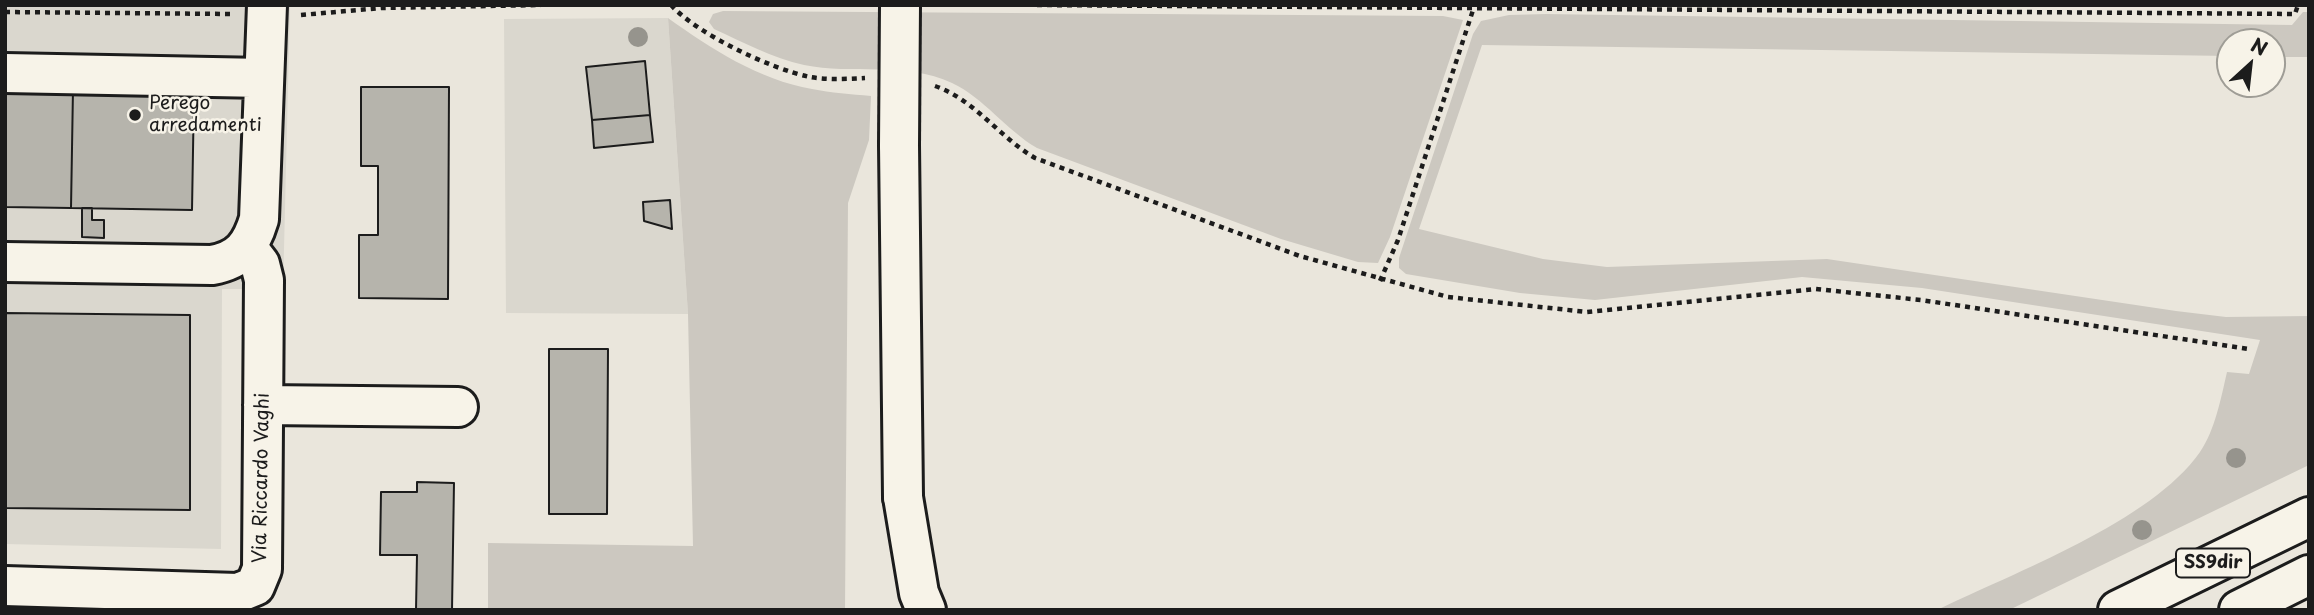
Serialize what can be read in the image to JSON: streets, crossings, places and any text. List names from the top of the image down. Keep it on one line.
{"streets":{"main road":["Via Riccardo Vaghi","SS9dir"]},"places":["Perego arredamenti"],"north":"top right"}
